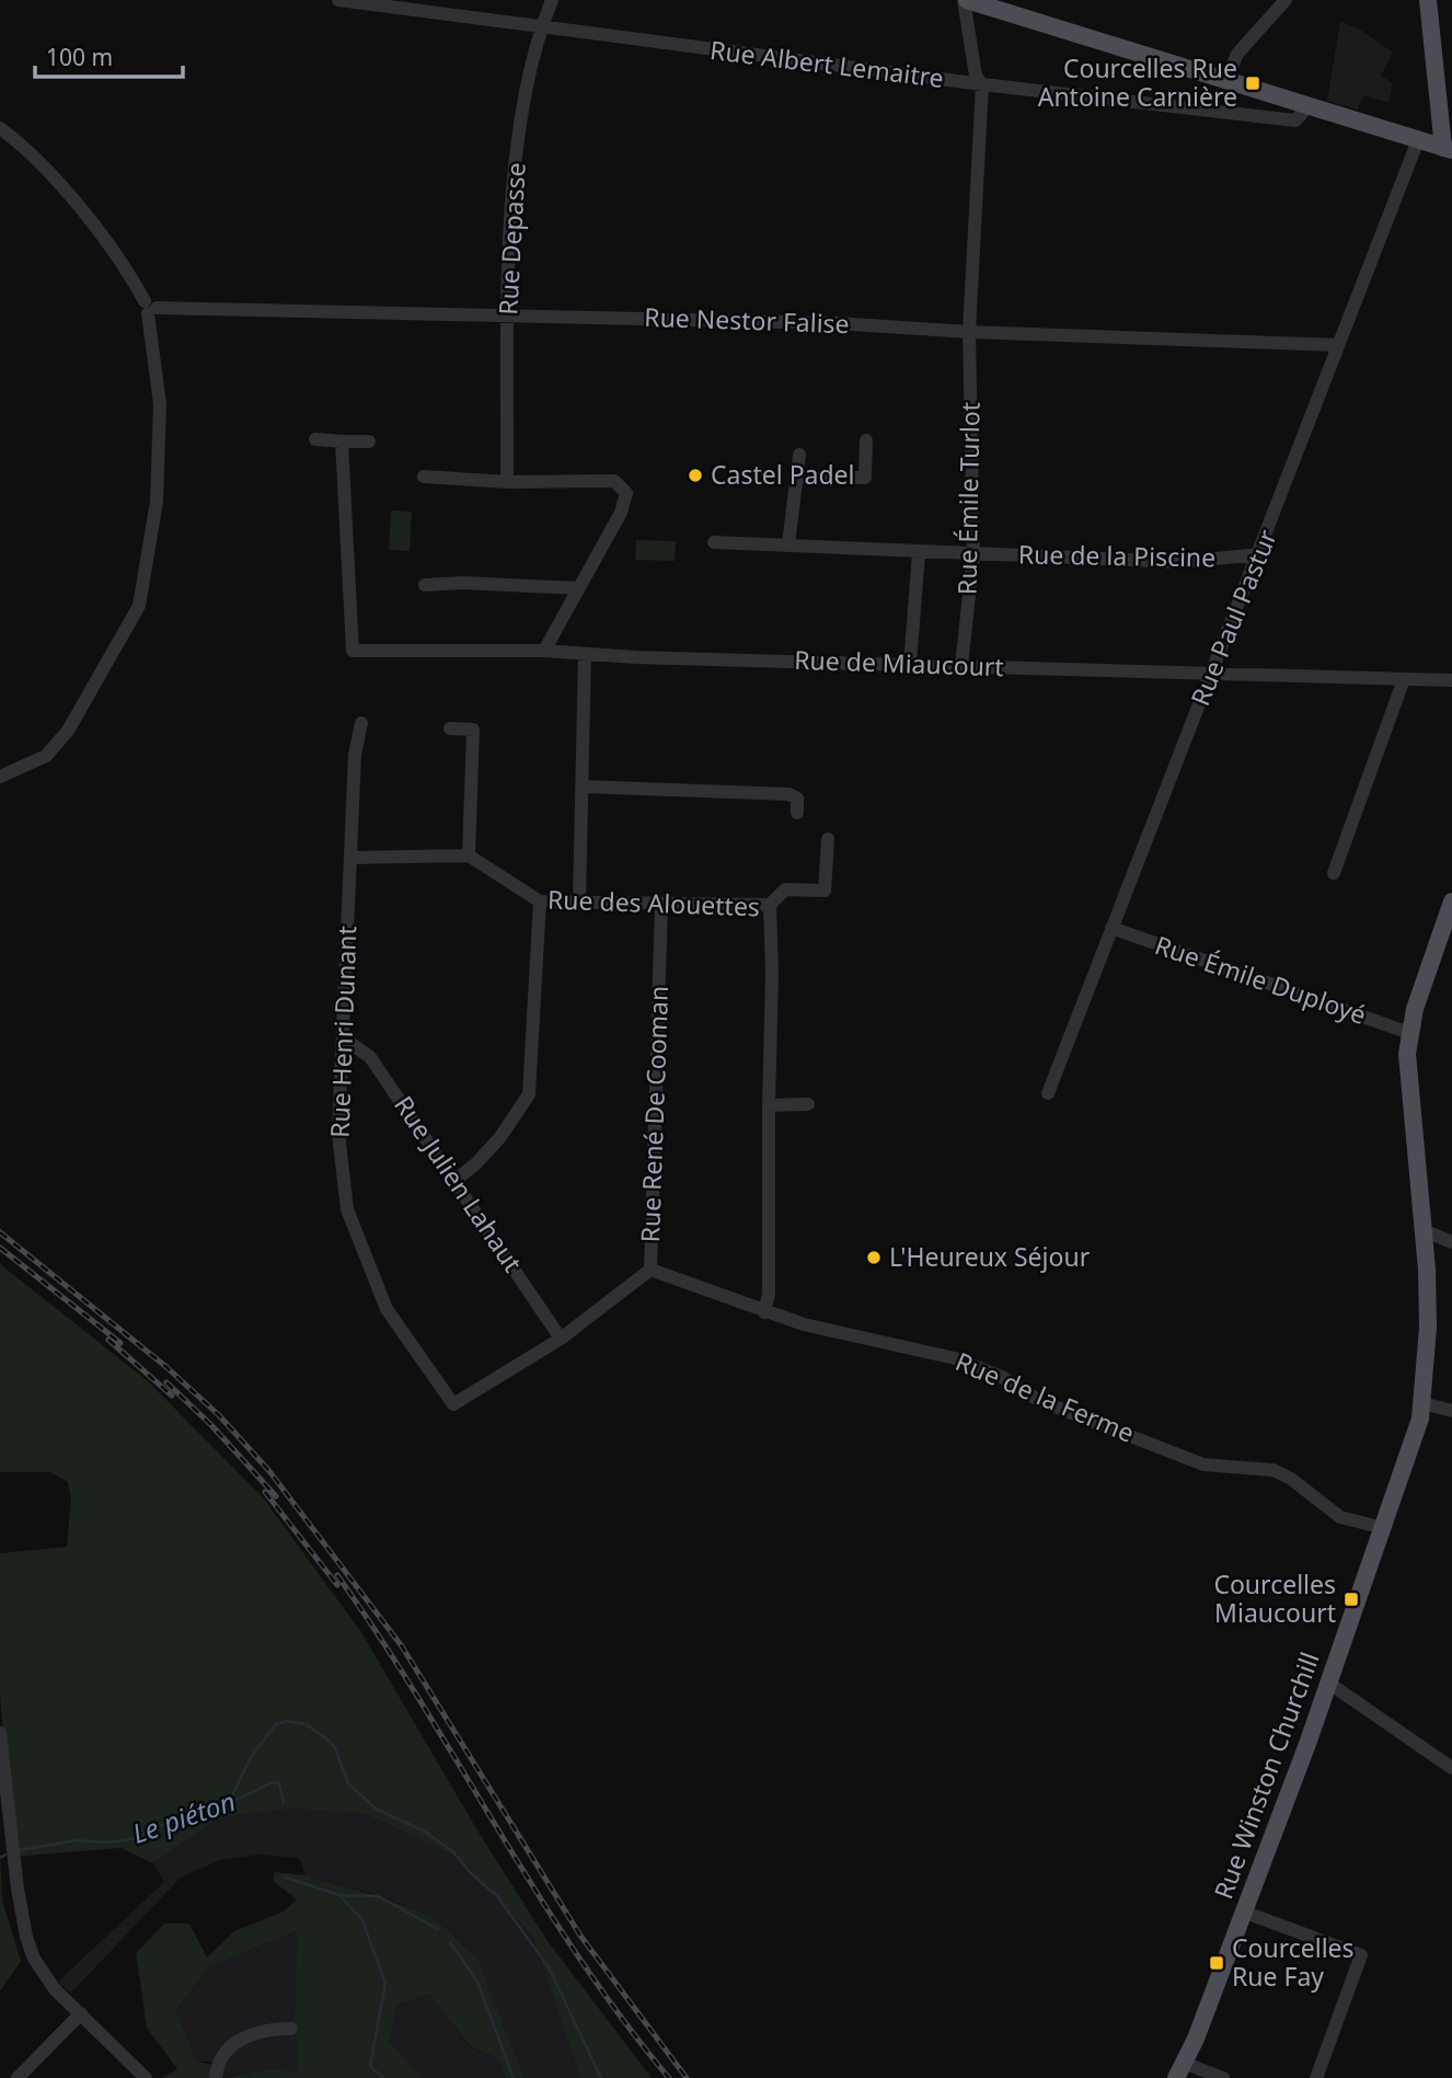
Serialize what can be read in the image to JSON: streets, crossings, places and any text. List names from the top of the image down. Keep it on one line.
{"streets":{"main road":["Rue Winston Churchill"],"street":["Rue Albert Lemaitre","Rue Depasse","Rue Nestor Falise","Rue Émile Turlot","Rue de la Piscine","Rue Paul Pastur","Rue de Miaucourt","Rue des Alouettes","Rue Émile Duployé","Rue Henri Dunant","Rue René De Cooman","Rue Julien Lahaut","Rue de la Ferme"]},"crossings":[["Rue Albert Lemaitre","Rue Depasse"],["Rue Albert Lemaitre","Rue Émile Turlot"],["Rue Depasse","Rue Nestor Falise"],["Rue Nestor Falise","Rue Émile Turlot"],["Rue Nestor Falise","Rue Paul Pastur"],["Rue Émile Turlot","Rue de la Piscine"],["Rue Émile Turlot","Rue de Miaucourt"],["Rue de la Piscine","Rue Paul Pastur"],["Rue Paul Pastur","Rue de Miaucourt"],["Rue Paul Pastur","Rue Émile Duployé"],["Rue des Alouettes","Rue René De Cooman"],["Rue des Alouettes","Rue de la Ferme"],["Rue Émile Duployé","Rue Winston Churchill"],["Rue Henri Dunant","Rue René De Cooman"],["Rue Henri Dunant","Rue Julien Lahaut"],["Rue René De Cooman","Rue Julien Lahaut"],["Rue René De Cooman","Rue de la Ferme"],["Rue de la Ferme","Rue Winston Churchill"]],"water":["Le piéton"],"places":{"transit":["Courcelles Rue Antoine Carnière","Courcelles Miaucourt","Courcelles Rue Fay"],"other":["Castel Padel","L'Heureux Séjour"]},"scale_bar":"100 m"}
